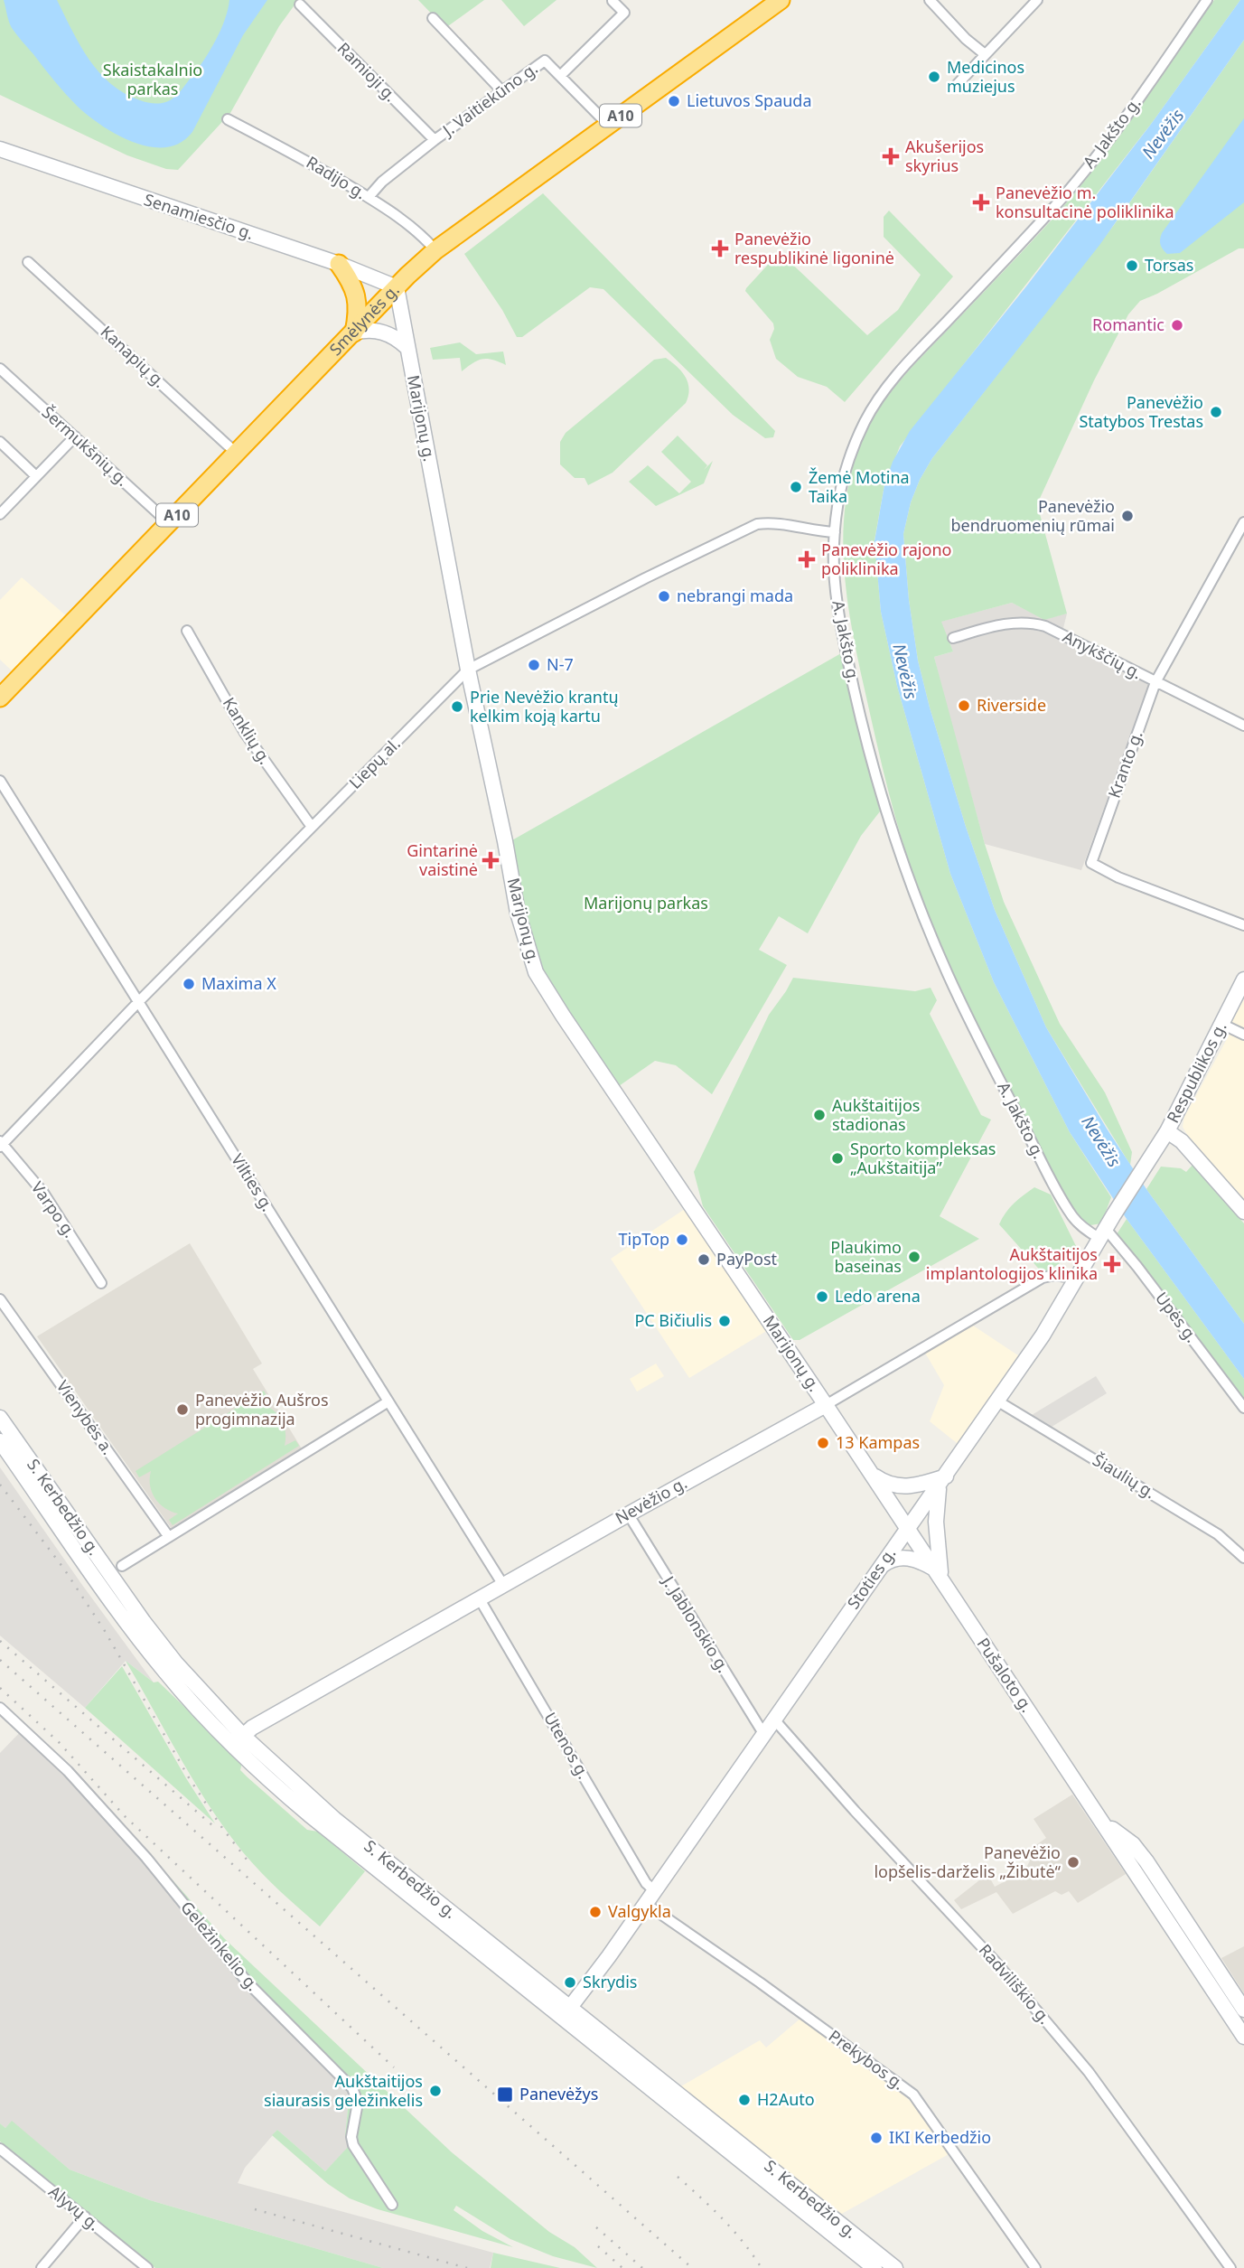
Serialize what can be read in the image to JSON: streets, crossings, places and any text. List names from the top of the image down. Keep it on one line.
{"streets":{"highway":["A10","Smėlynės g."],"main road":["Senamiesčio g.","Marijonų g.","Respublikos g.","Nevėžio g.","S. Kerbedžio g.","Stoties g.","Pušaloto g."],"street":["Ramioji g.","J. Vaitiekūno g.","A. Jakšto g.","Radijo g.","Kanapių g.","Šermukšnių g.","Anykščių g.","Kanklių g.","Liepų al.","Kranto g.","Vilties g.","Varpo g.","Upės g.","Vienybės a.","Šiaulių g.","J. Jablonskio g.","Utenos g.","Geležinkelio g.","Radviliškio g.","Prekybos g.","Alyvų g."]},"crossings":[["Ramioji g.","J. Vaitiekūno g."],["J. Vaitiekūno g.","Radijo g."],["J. Vaitiekūno g.","Smėlynės g."],["A. Jakšto g.","Liepų al."],["A. Jakšto g.","Upės g."],["A. Jakšto g.","Stoties g."],["Radijo g.","Smėlynės g."],["Senamiesčio g.","Smėlynės g."],["Senamiesčio g.","Marijonų g."],["Smėlynės g.","Kanapių g."],["Smėlynės g.","Marijonų g."],["Smėlynės g.","Šermukšnių g."],["Marijonų g.","Liepų al."],["Marijonų g.","Nevėžio g."],["Marijonų g.","Stoties g."],["Marijonų g.","Pušaloto g."],["Anykščių g.","Kranto g."],["Kanklių g.","Liepų al."],["Liepų al.","Vilties g."],["Liepų al.","Varpo g."],["Respublikos g.","Stoties g."],["Vilties g.","Nevėžio g."],["Upės g.","Stoties g."],["Šiaulių g.","Stoties g."],["Nevėžio g.","S. Kerbedžio g."],["Nevėžio g.","Stoties g."],["Nevėžio g.","J. Jablonskio g."],["Nevėžio g.","Utenos g."],["S. Kerbedžio g.","Stoties g."],["Stoties g.","J. Jablonskio g."],["Stoties g.","Pušaloto g."],["Stoties g.","Utenos g."],["Stoties g.","Radviliškio g."],["Stoties g.","Prekybos g."]],"water":["Nevėžis"],"parks":["Skaistakalnio parkas","Marijonų parkas"],"places":{"other":["Medicinos muziejus","Lietuvos Spauda","Torsas","Romantic","Panevėžio Statybos Trestas","Žemė Motina Taika","Panevėžio bendruomenių rūmai","nebrangi mada","N-7","Riverside","Prie Nevėžio krantų kelkim koją kartu","Maxima X","Aukštaitijos stadionas","Sporto kompleksas „Aukštaitija”","TipTop","Plaukimo baseinas","PayPost","Ledo arena","PC Bičiulis","Panevėžio Aušros progimnazija","13 Kampas","Panevėžio lopšelis-darželis „Žibutė“","Valgykla","Skrydis","Aukštaitijos siaurasis geležinkelis","H2Auto","IKI Kerbedžio"],"health":["Akušerijos skyrius","Panevėžio m. konsultacinė poliklinika","Panevėžio respublikinė ligoninė","Panevėžio rajono poliklinika","Gintarinė vaistinė","Aukštaitijos implantologijos klinika"],"transit":["Panevėžys"]}}
